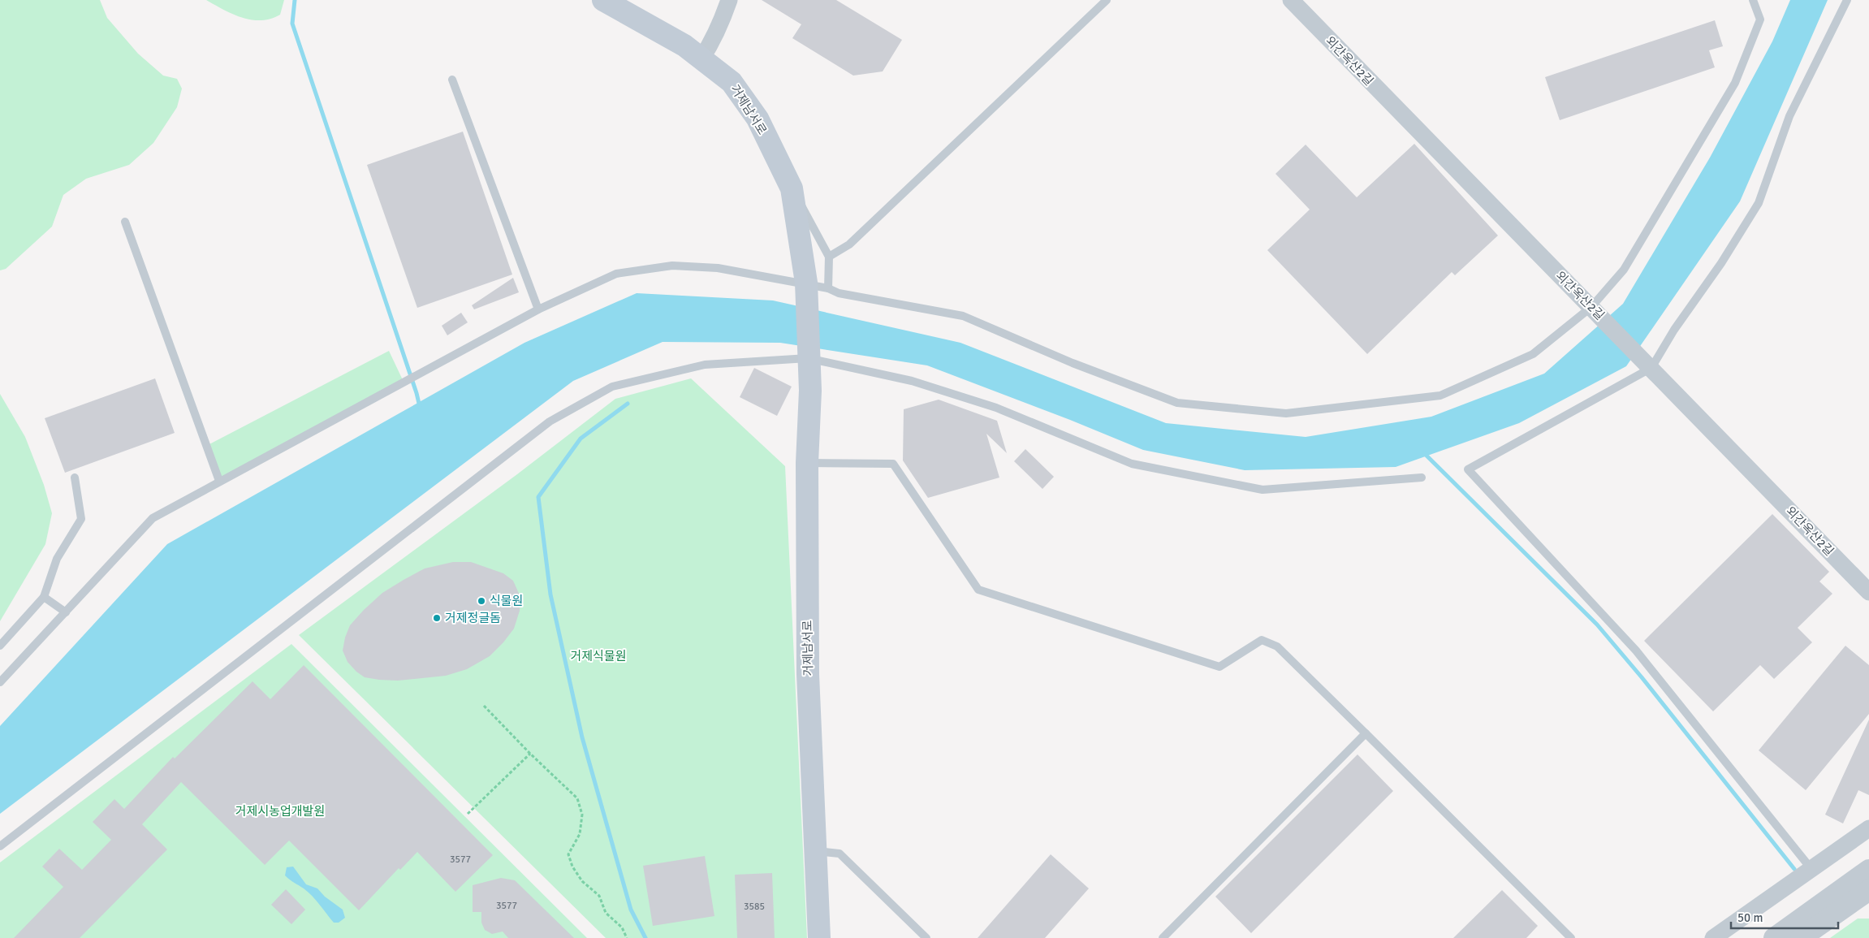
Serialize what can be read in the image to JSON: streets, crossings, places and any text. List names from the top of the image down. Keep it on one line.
{"streets":{"main road":["거제남서로"],"street":["외간옥산2길"]},"parks":["거제식물원","거제시농업개발원"],"places":["식물원","거제정글돔"],"house_numbers":["3577","3577","3585"],"scale_bar":"50 m"}
